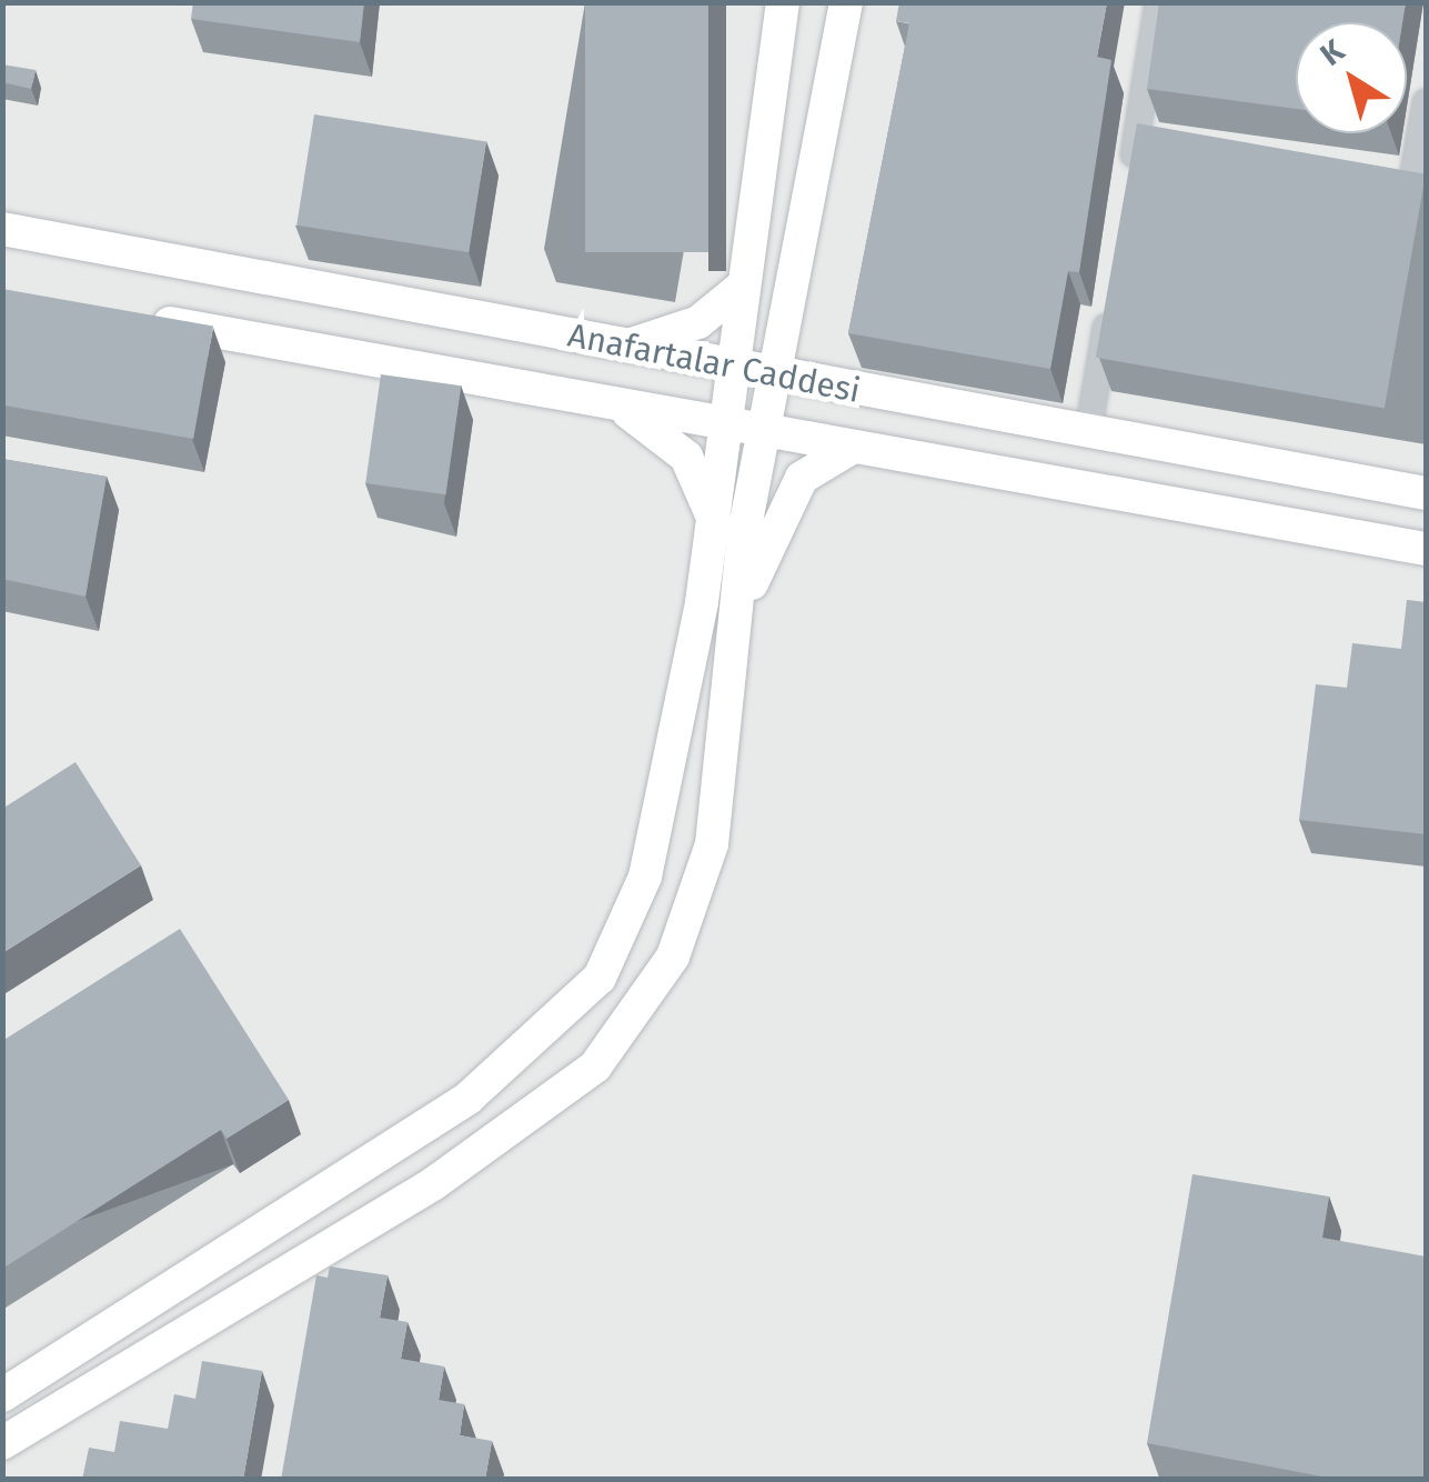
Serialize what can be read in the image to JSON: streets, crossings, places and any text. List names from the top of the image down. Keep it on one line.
{"streets":{"main road":["Anafartalar Caddesi"]},"north":"top left"}
